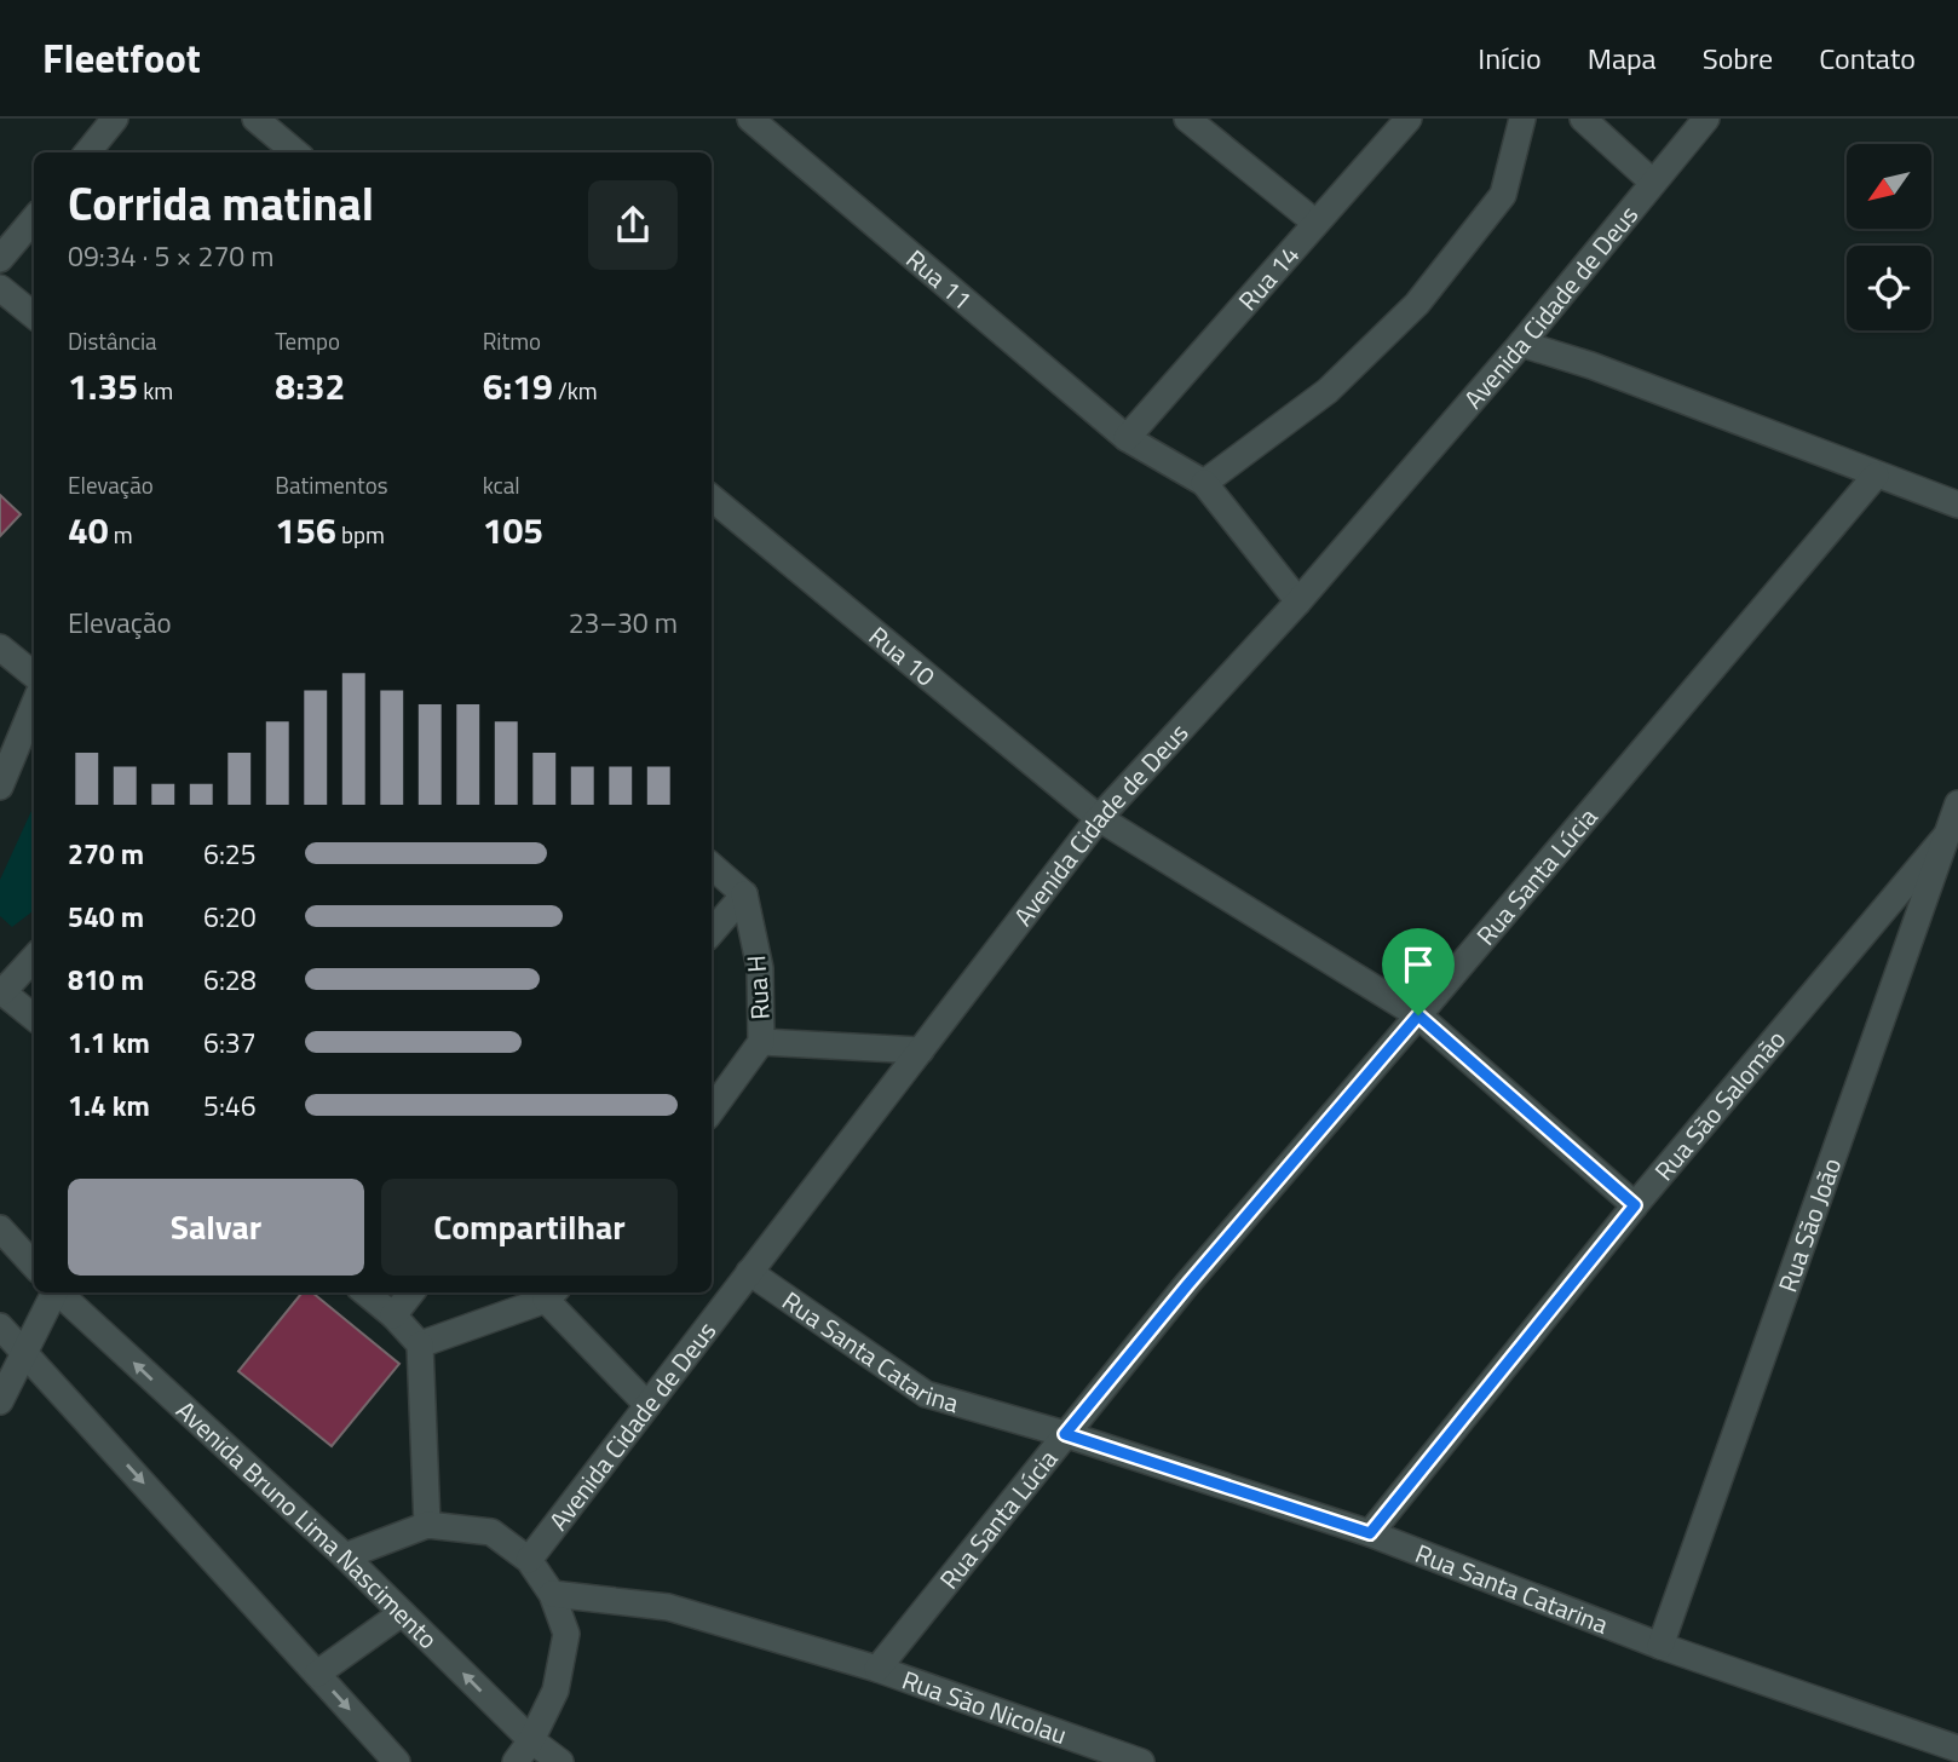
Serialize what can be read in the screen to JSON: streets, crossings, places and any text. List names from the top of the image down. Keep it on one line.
{"streets":{"street":["Rua 11","Rua 14","Avenida Cidade de Deus","Rua 10","Rua Santa Lúcia","Rua H","Rua São Salomão","Rua São João","Rua Santa Catarina","Avenida Bruno Lima Nascimento","Rua São Nicolau"]},"crossings":[["Rua 11","Rua 14"],["Avenida Cidade de Deus","Rua 10"],["Avenida Cidade de Deus","Rua Santa Catarina"],["Rua 10","Rua Santa Lúcia"],["Rua 10","Rua São Salomão"],["Rua Santa Lúcia","Rua Santa Catarina"],["Rua Santa Lúcia","Rua São Nicolau"],["Rua São Salomão","Rua São João"],["Rua São Salomão","Rua Santa Catarina"],["Rua São João","Rua Santa Catarina"]],"north":"bottom left","page":{"header":"Fleetfoot","nav":["Início","Mapa","Sobre","Contato"],"heading":["Corrida matinal","09:34 · 5 × 270 m"],"stats":[["Distância","1.35 km"],["Tempo","8:32"],["Ritmo","6:19 /km"],["Elevação","40 m"],["Batimentos","156 bpm"],["kcal","105"]],"chart":["Elevação","23–30 m"],"list":[{"name":"270 m","note":"6:25"},{"name":"540 m","note":"6:20"},{"name":"810 m","note":"6:28"},{"name":"1.1 km","note":"6:37"},{"name":"1.4 km","note":"5:46"}],"buttons":["Salvar","Compartilhar"]}}
